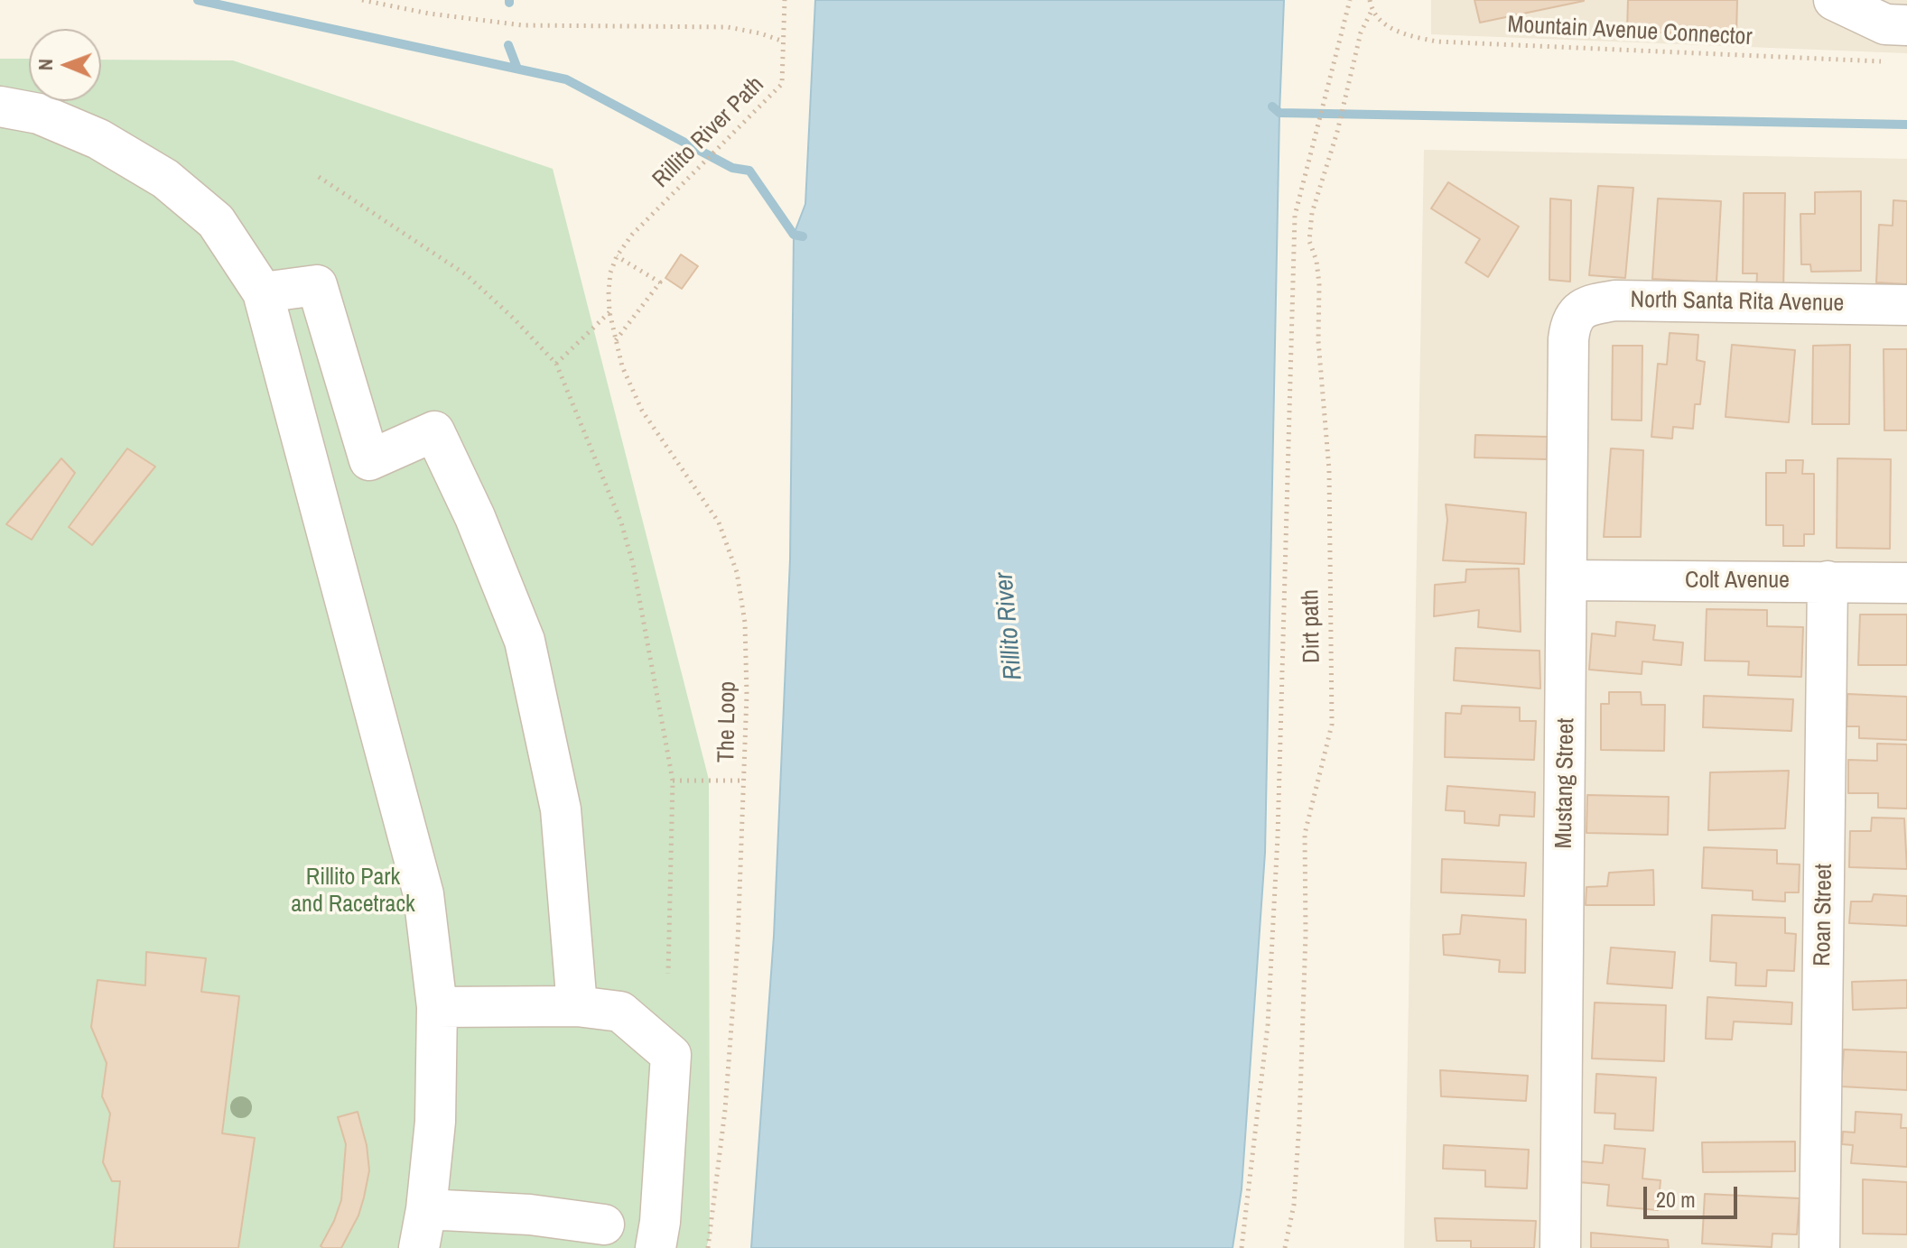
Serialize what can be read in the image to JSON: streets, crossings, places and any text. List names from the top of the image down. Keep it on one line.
{"streets":{"street":["North Santa Rita Avenue","Colt Avenue","Mustang Street","Roan Street"],"path":["Mountain Avenue Connector","Rillito River Path","Dirt path","The Loop"]},"crossings":[["Mountain Avenue Connector","Dirt path"],["Rillito River Path","The Loop"],["North Santa Rita Avenue","Mustang Street"],["Colt Avenue","Mustang Street"],["Colt Avenue","Roan Street"]],"water":["Rillito River"],"parks":["Rillito Park and Racetrack"],"scale_bar":"20 m","north":"left"}
